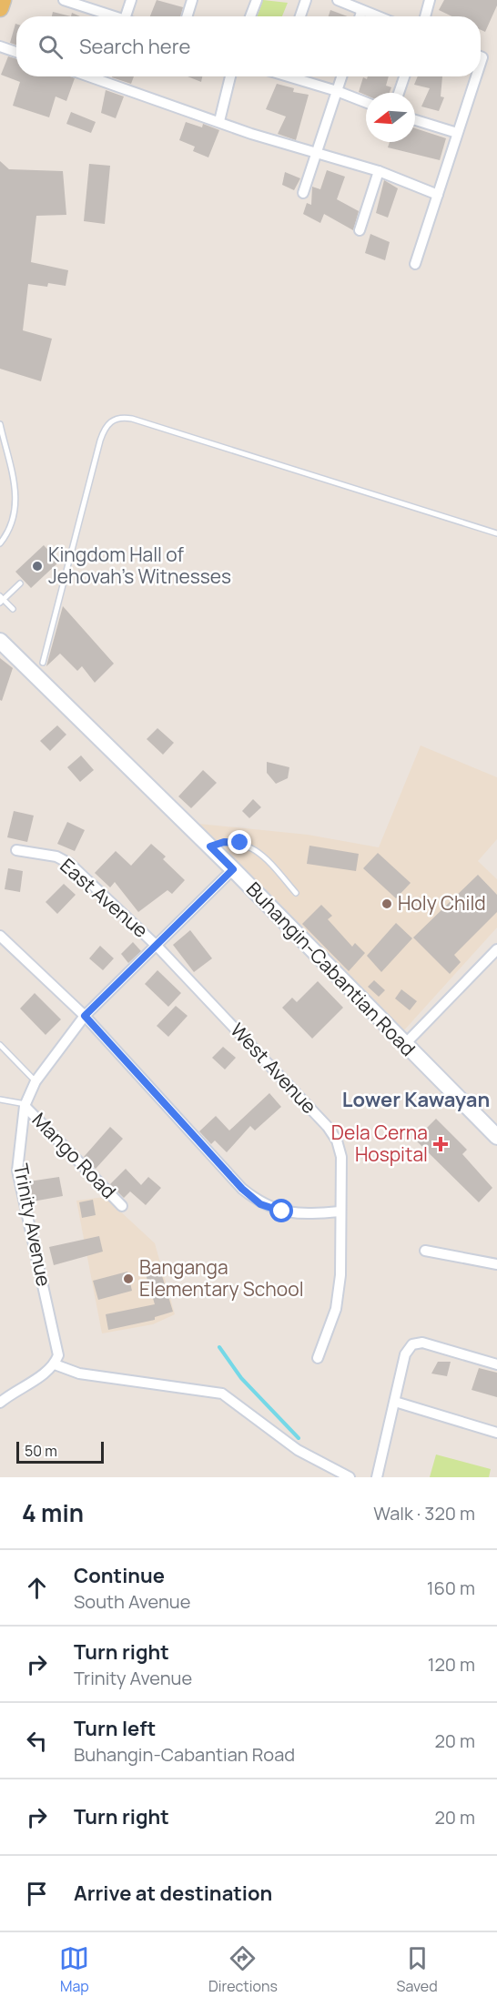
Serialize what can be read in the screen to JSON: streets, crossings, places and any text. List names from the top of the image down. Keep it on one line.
{"streets":{"main road":["Buhangin-Cabantian Road"],"street":["East Avenue","West Avenue","Mango Road","Trinity Avenue"]},"crossings":[["East Avenue","West Avenue"],["East Avenue","Trinity Avenue"],["Buhangin-Cabantian Road","Trinity Avenue"],["West Avenue","Trinity Avenue"],["Mango Road","Trinity Avenue"]],"districts":["Lower Kawayan"],"places":{"other":["Kingdom Hall of Jehovah's Witnesses","Holy Child","Banganga Elementary School"],"health":["Dela Cerna Hospital"]},"scale_bar":"50 m","north":"left","page":{"search":"Search here","scale":"50 m","heading":["4 min","Walk · 320 m"],"list":[["Continue","South Avenue","160 m"],["Turn right","Trinity Avenue","120 m"],["Turn left","Buhangin-Cabantian Road","20 m"],["Turn right","20 m"],"Arrive at destination"],"nav":["Map","Directions","Saved"]}}
